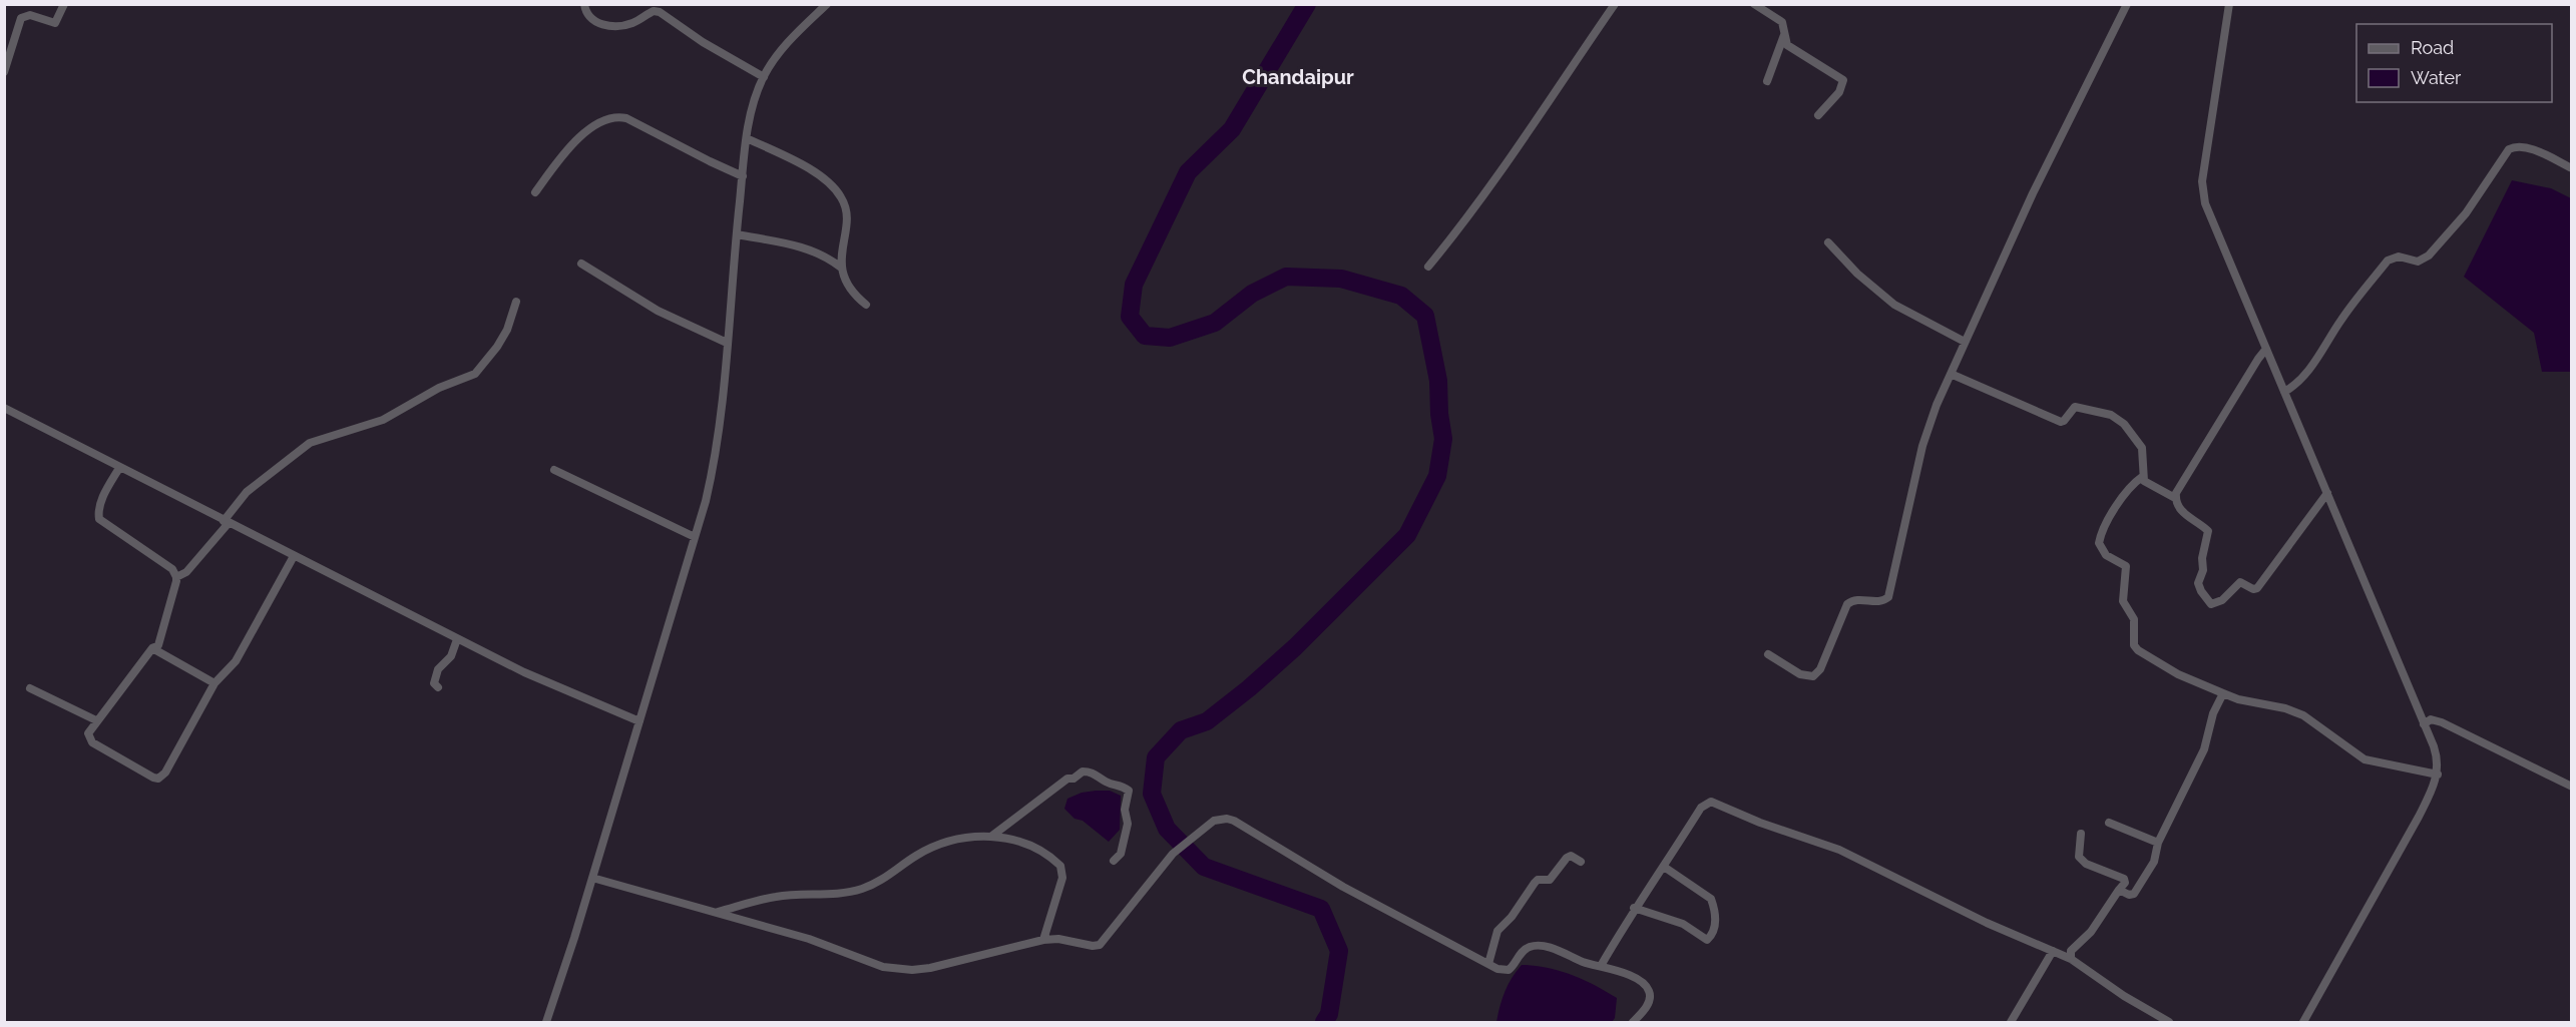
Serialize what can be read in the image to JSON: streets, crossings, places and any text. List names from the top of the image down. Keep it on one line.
{"districts":["Chandaipur"],"legend":["Road","Water"]}
